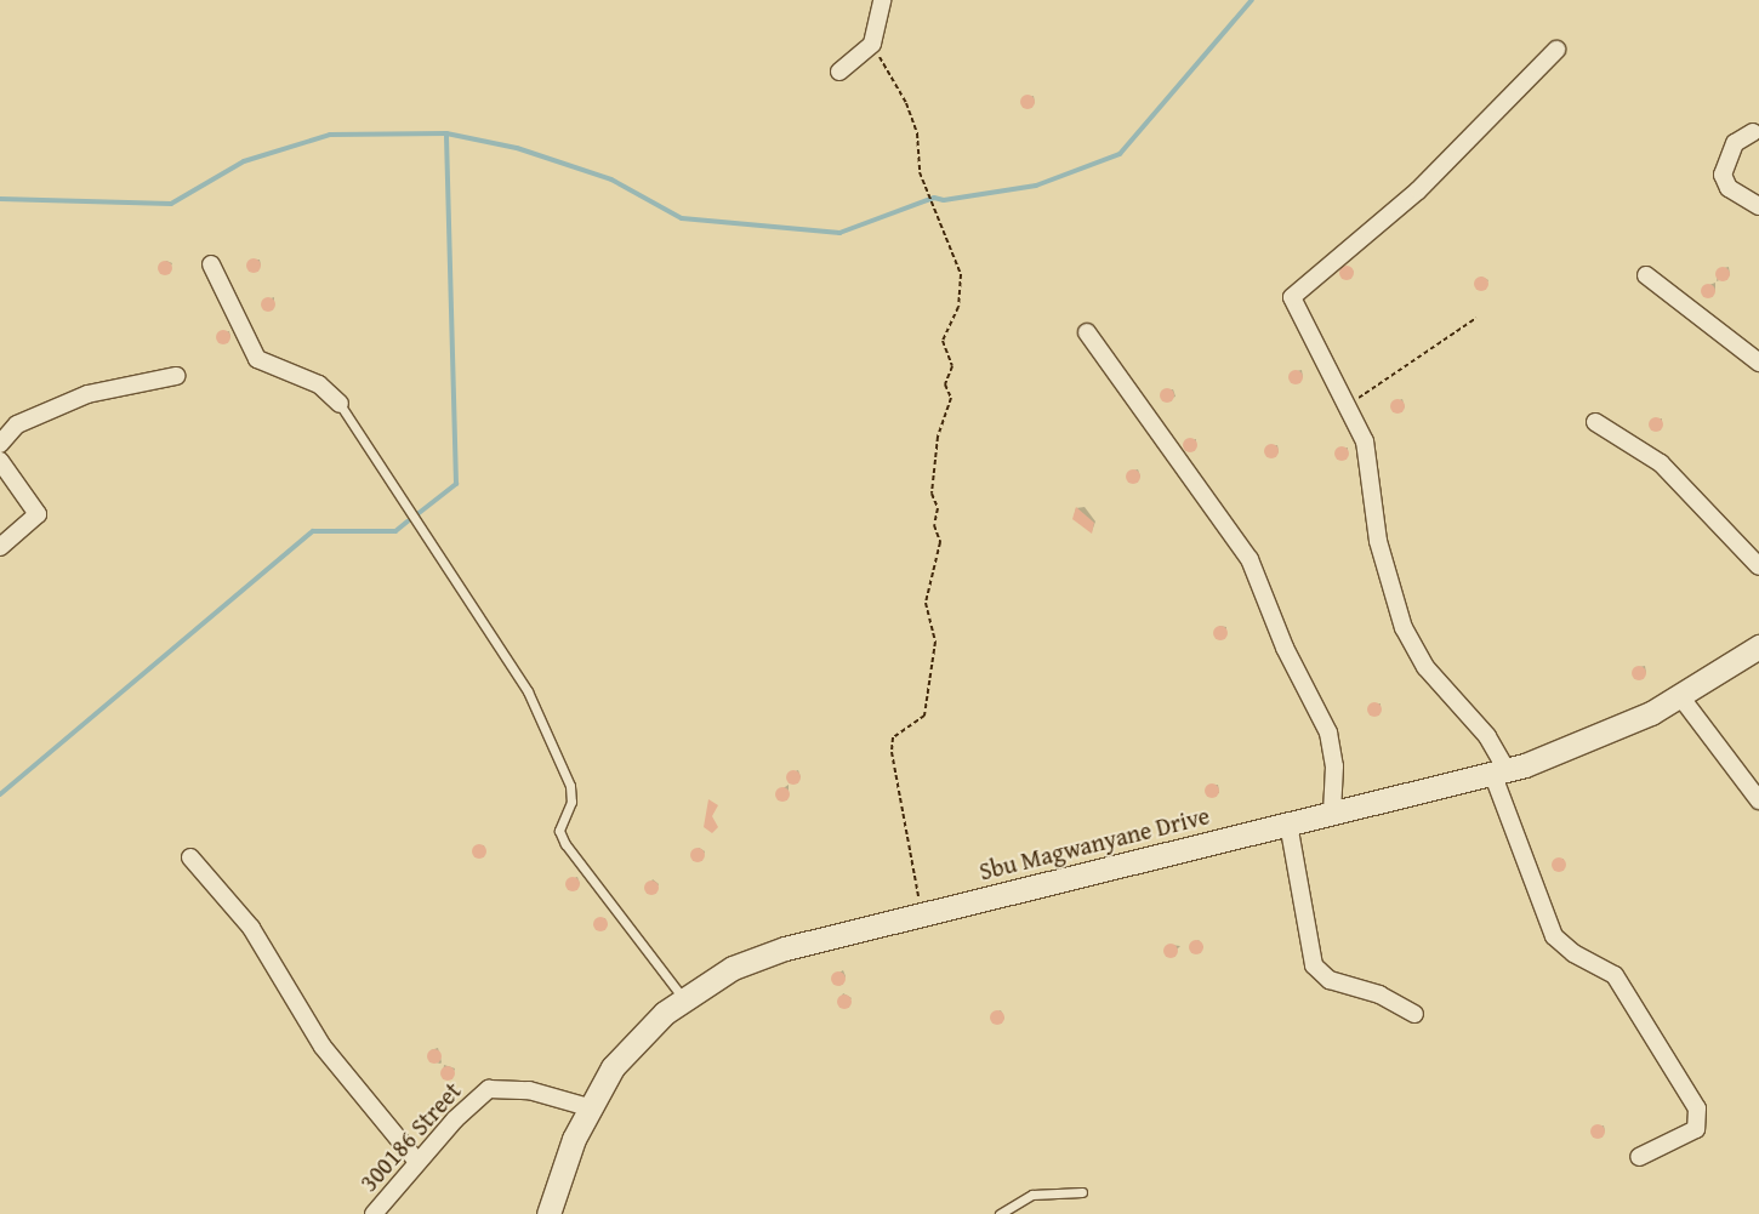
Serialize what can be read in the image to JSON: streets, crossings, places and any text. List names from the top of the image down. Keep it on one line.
{"streets":{"main road":["Sbu Magwanyane Drive"],"street":["300186 Street"]},"crossings":[["Sbu Magwanyane Drive","300186 Street"]]}
